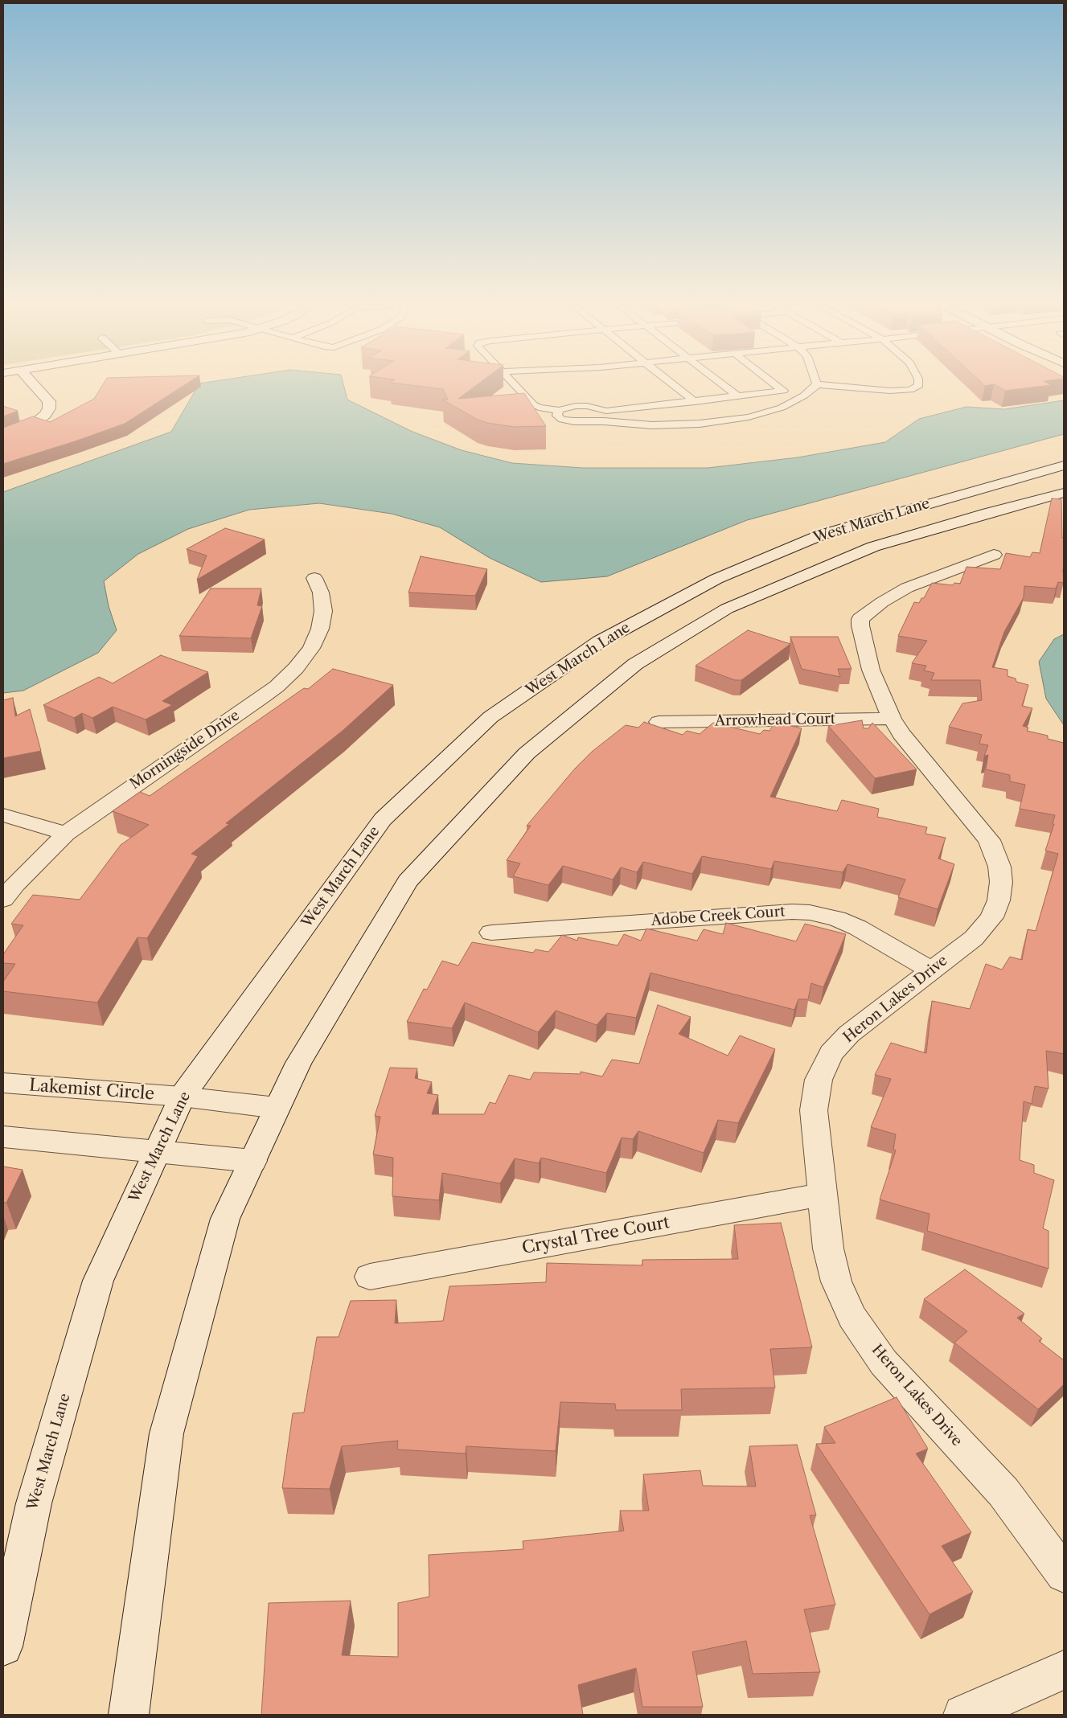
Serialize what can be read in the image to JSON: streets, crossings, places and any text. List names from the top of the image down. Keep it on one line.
{"streets":{"street":["West March Lane","Arrowhead Court","Morningside Drive","Adobe Creek Court","Heron Lakes Drive","Lakemist Circle","Crystal Tree Court"]},"crossings":[["West March Lane","Lakemist Circle"],["Arrowhead Court","Heron Lakes Drive"],["Adobe Creek Court","Heron Lakes Drive"],["Heron Lakes Drive","Crystal Tree Court"]]}
